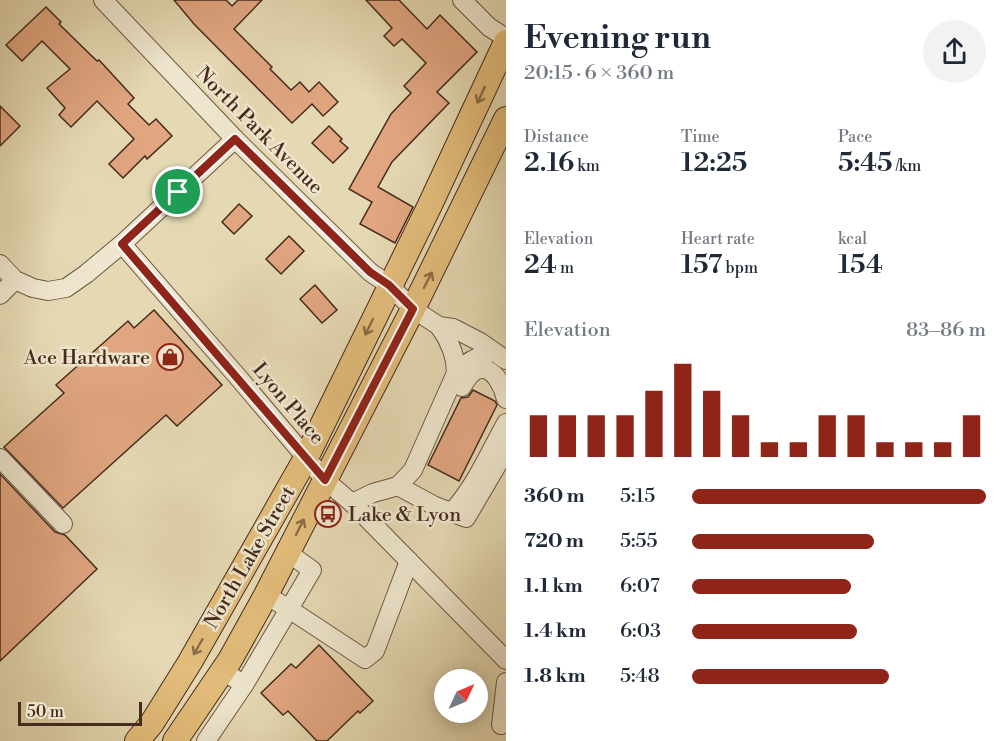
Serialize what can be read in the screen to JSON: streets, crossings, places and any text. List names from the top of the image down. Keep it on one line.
{"streets":{"main road":["North Lake Street"],"street":["North Park Avenue","Lyon Place"]},"crossings":[["North Park Avenue","North Lake Street"],["Lyon Place","North Lake Street"]],"places":{"shop":["Ace Hardware"],"bus stop":["Lake & Lyon"]},"scale_bar":"50 m","north":"top right","page":{"heading":["Evening run","20:15 · 6 × 360 m"],"stats":[["Distance","2.16 km"],["Time","12:25"],["Pace","5:45 /km"],["Elevation","24 m"],["Heart rate","157 bpm"],["kcal","154"]],"chart":["Elevation","83–86 m"],"list":[{"name":"360 m","note":"5:15"},{"name":"720 m","note":"5:55"},{"name":"1.1 km","note":"6:07"},{"name":"1.4 km","note":"6:03"},{"name":"1.8 km","note":"5:48"}],"scale":"50 m"}}
